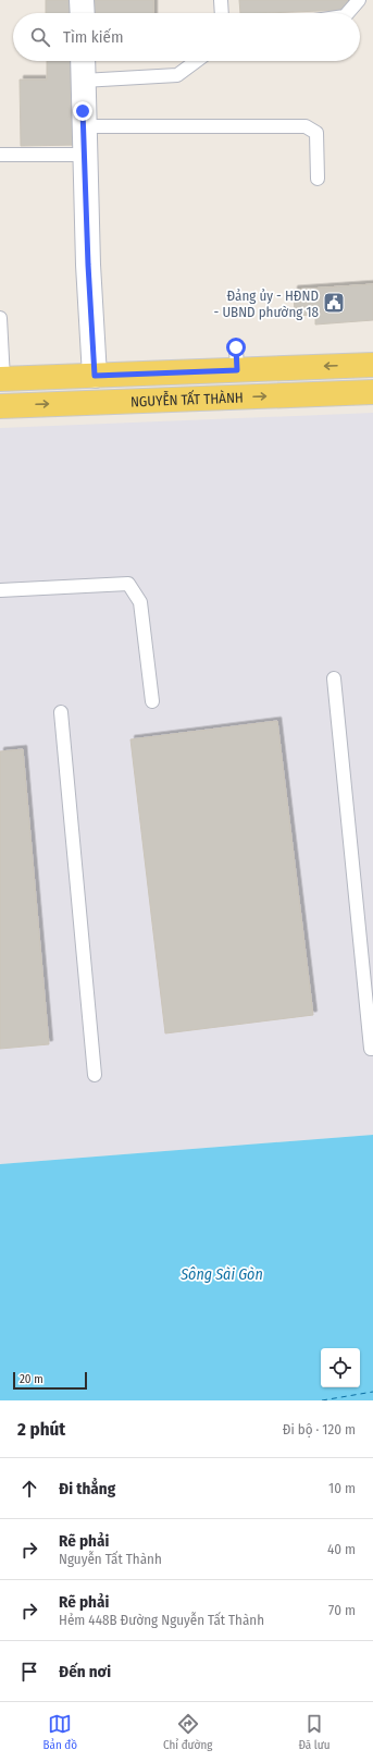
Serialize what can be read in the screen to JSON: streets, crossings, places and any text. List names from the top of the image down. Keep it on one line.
{"streets":{"main road":["NGUYỄN TẤT THÀNH"]},"water":["Sông Sài Gòn"],"places":{"public building":["Đảng ủy - HĐND - UBND phường 18"]},"scale_bar":"20 m","page":{"search":"Tìm kiếm","scale":"20 m","heading":["2 phút","Đi bộ · 120 m"],"list":[["Đi thẳng","10 m"],["Rẽ phải","Nguyễn Tất Thành","40 m"],["Rẽ phải","Hẻm 448B Đường Nguyễn Tất Thành","70 m"],"Đến nơi"],"nav":["Bản đồ","Chỉ đường","Đã lưu"]}}
